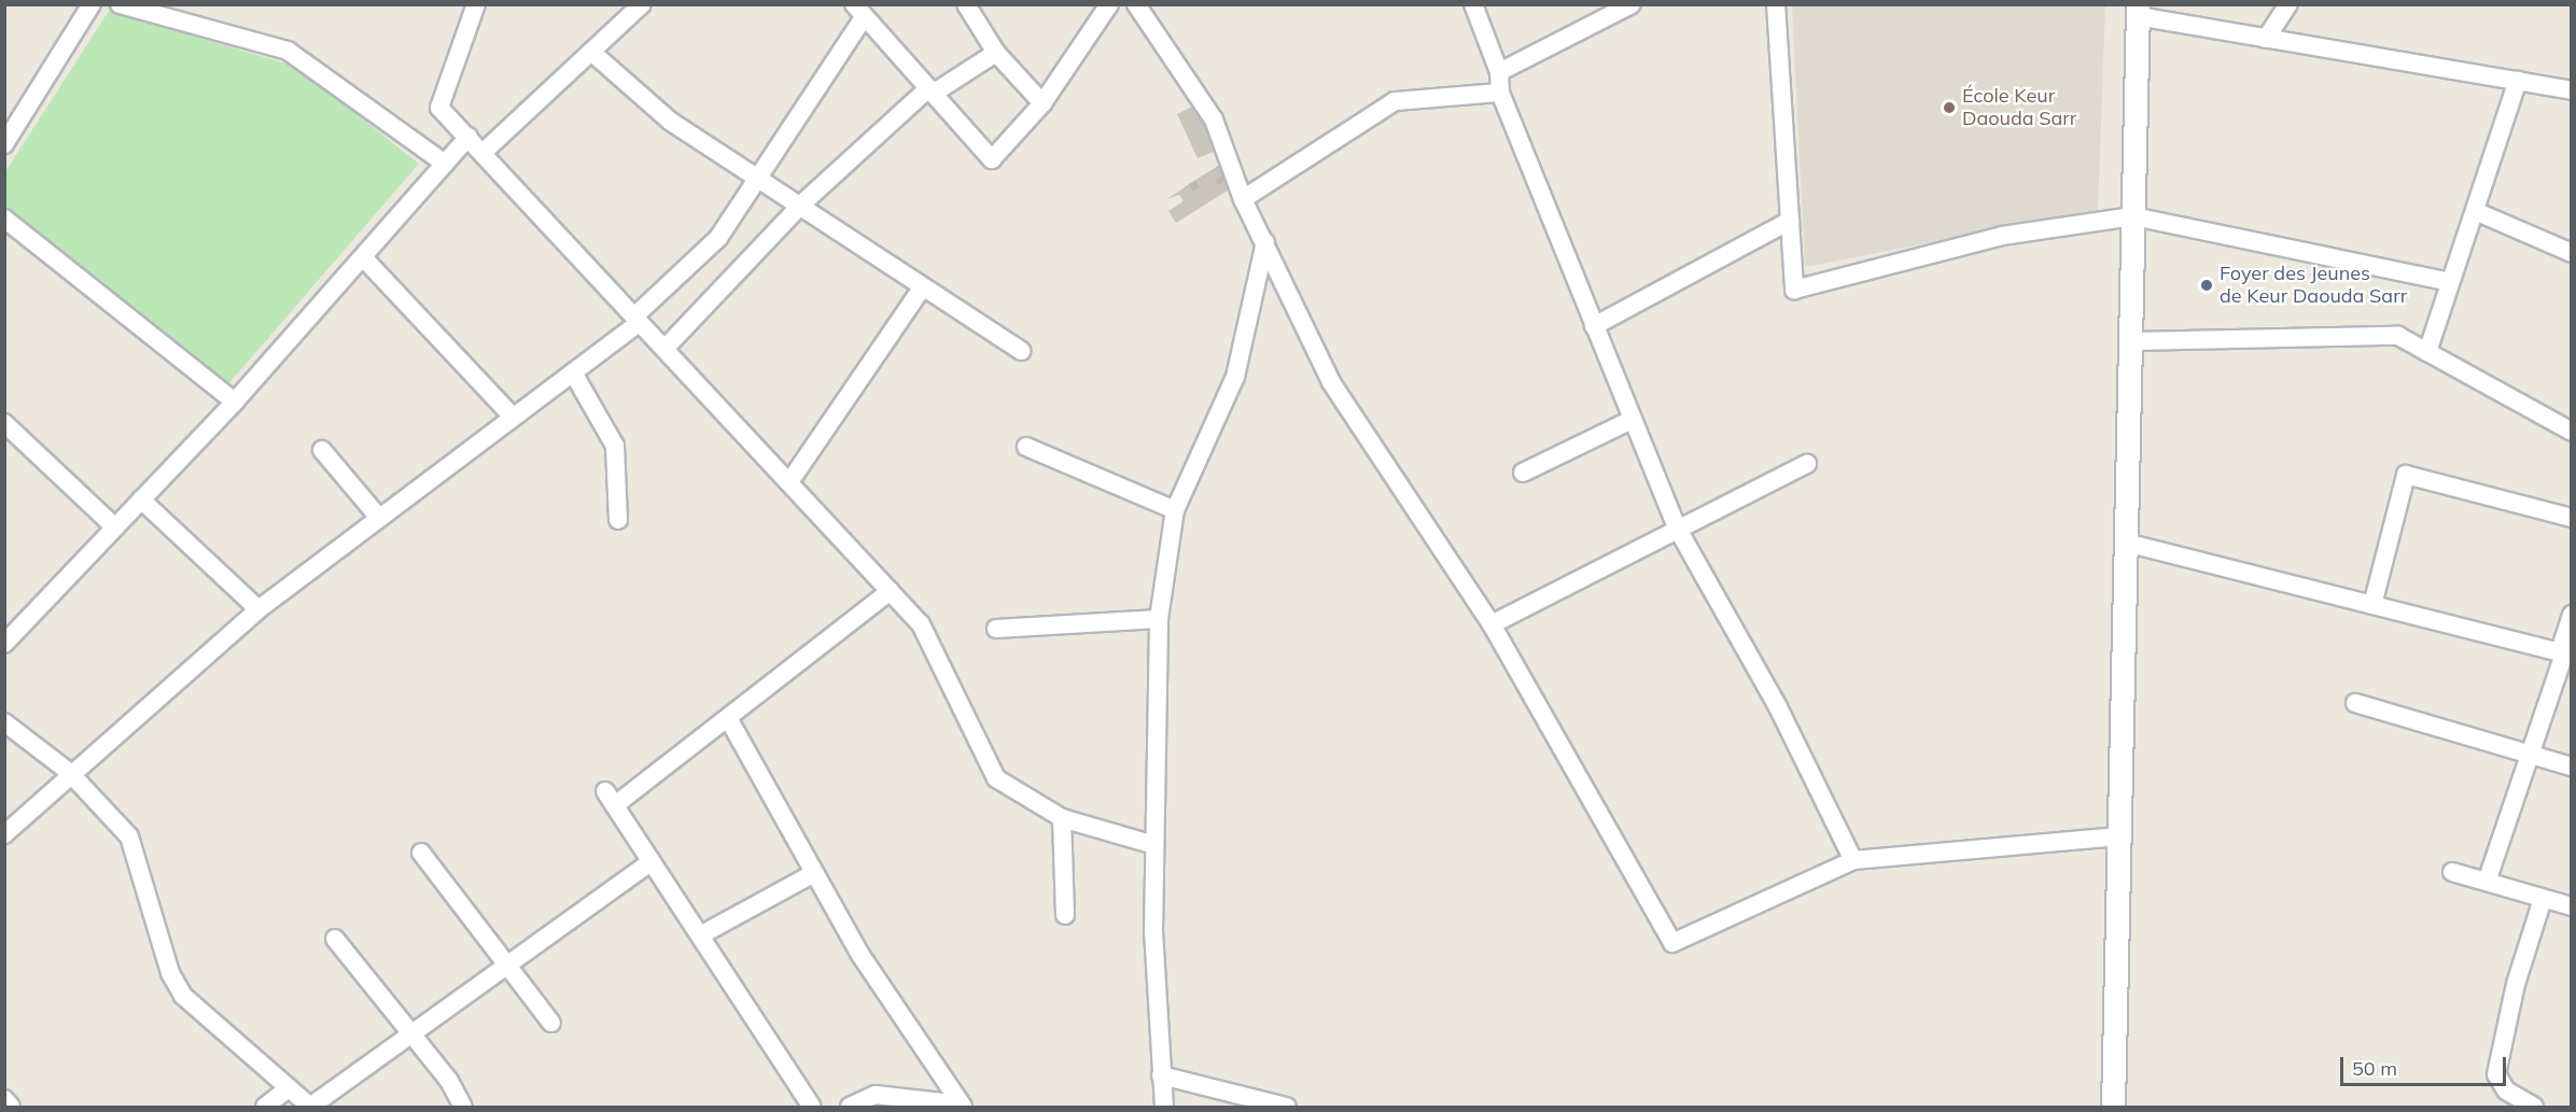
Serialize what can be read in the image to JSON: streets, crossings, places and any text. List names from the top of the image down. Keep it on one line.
{"places":["École Keur Daouda Sarr","Foyer des Jeunes de Keur Daouda Sarr"],"scale_bar":"50 m"}
